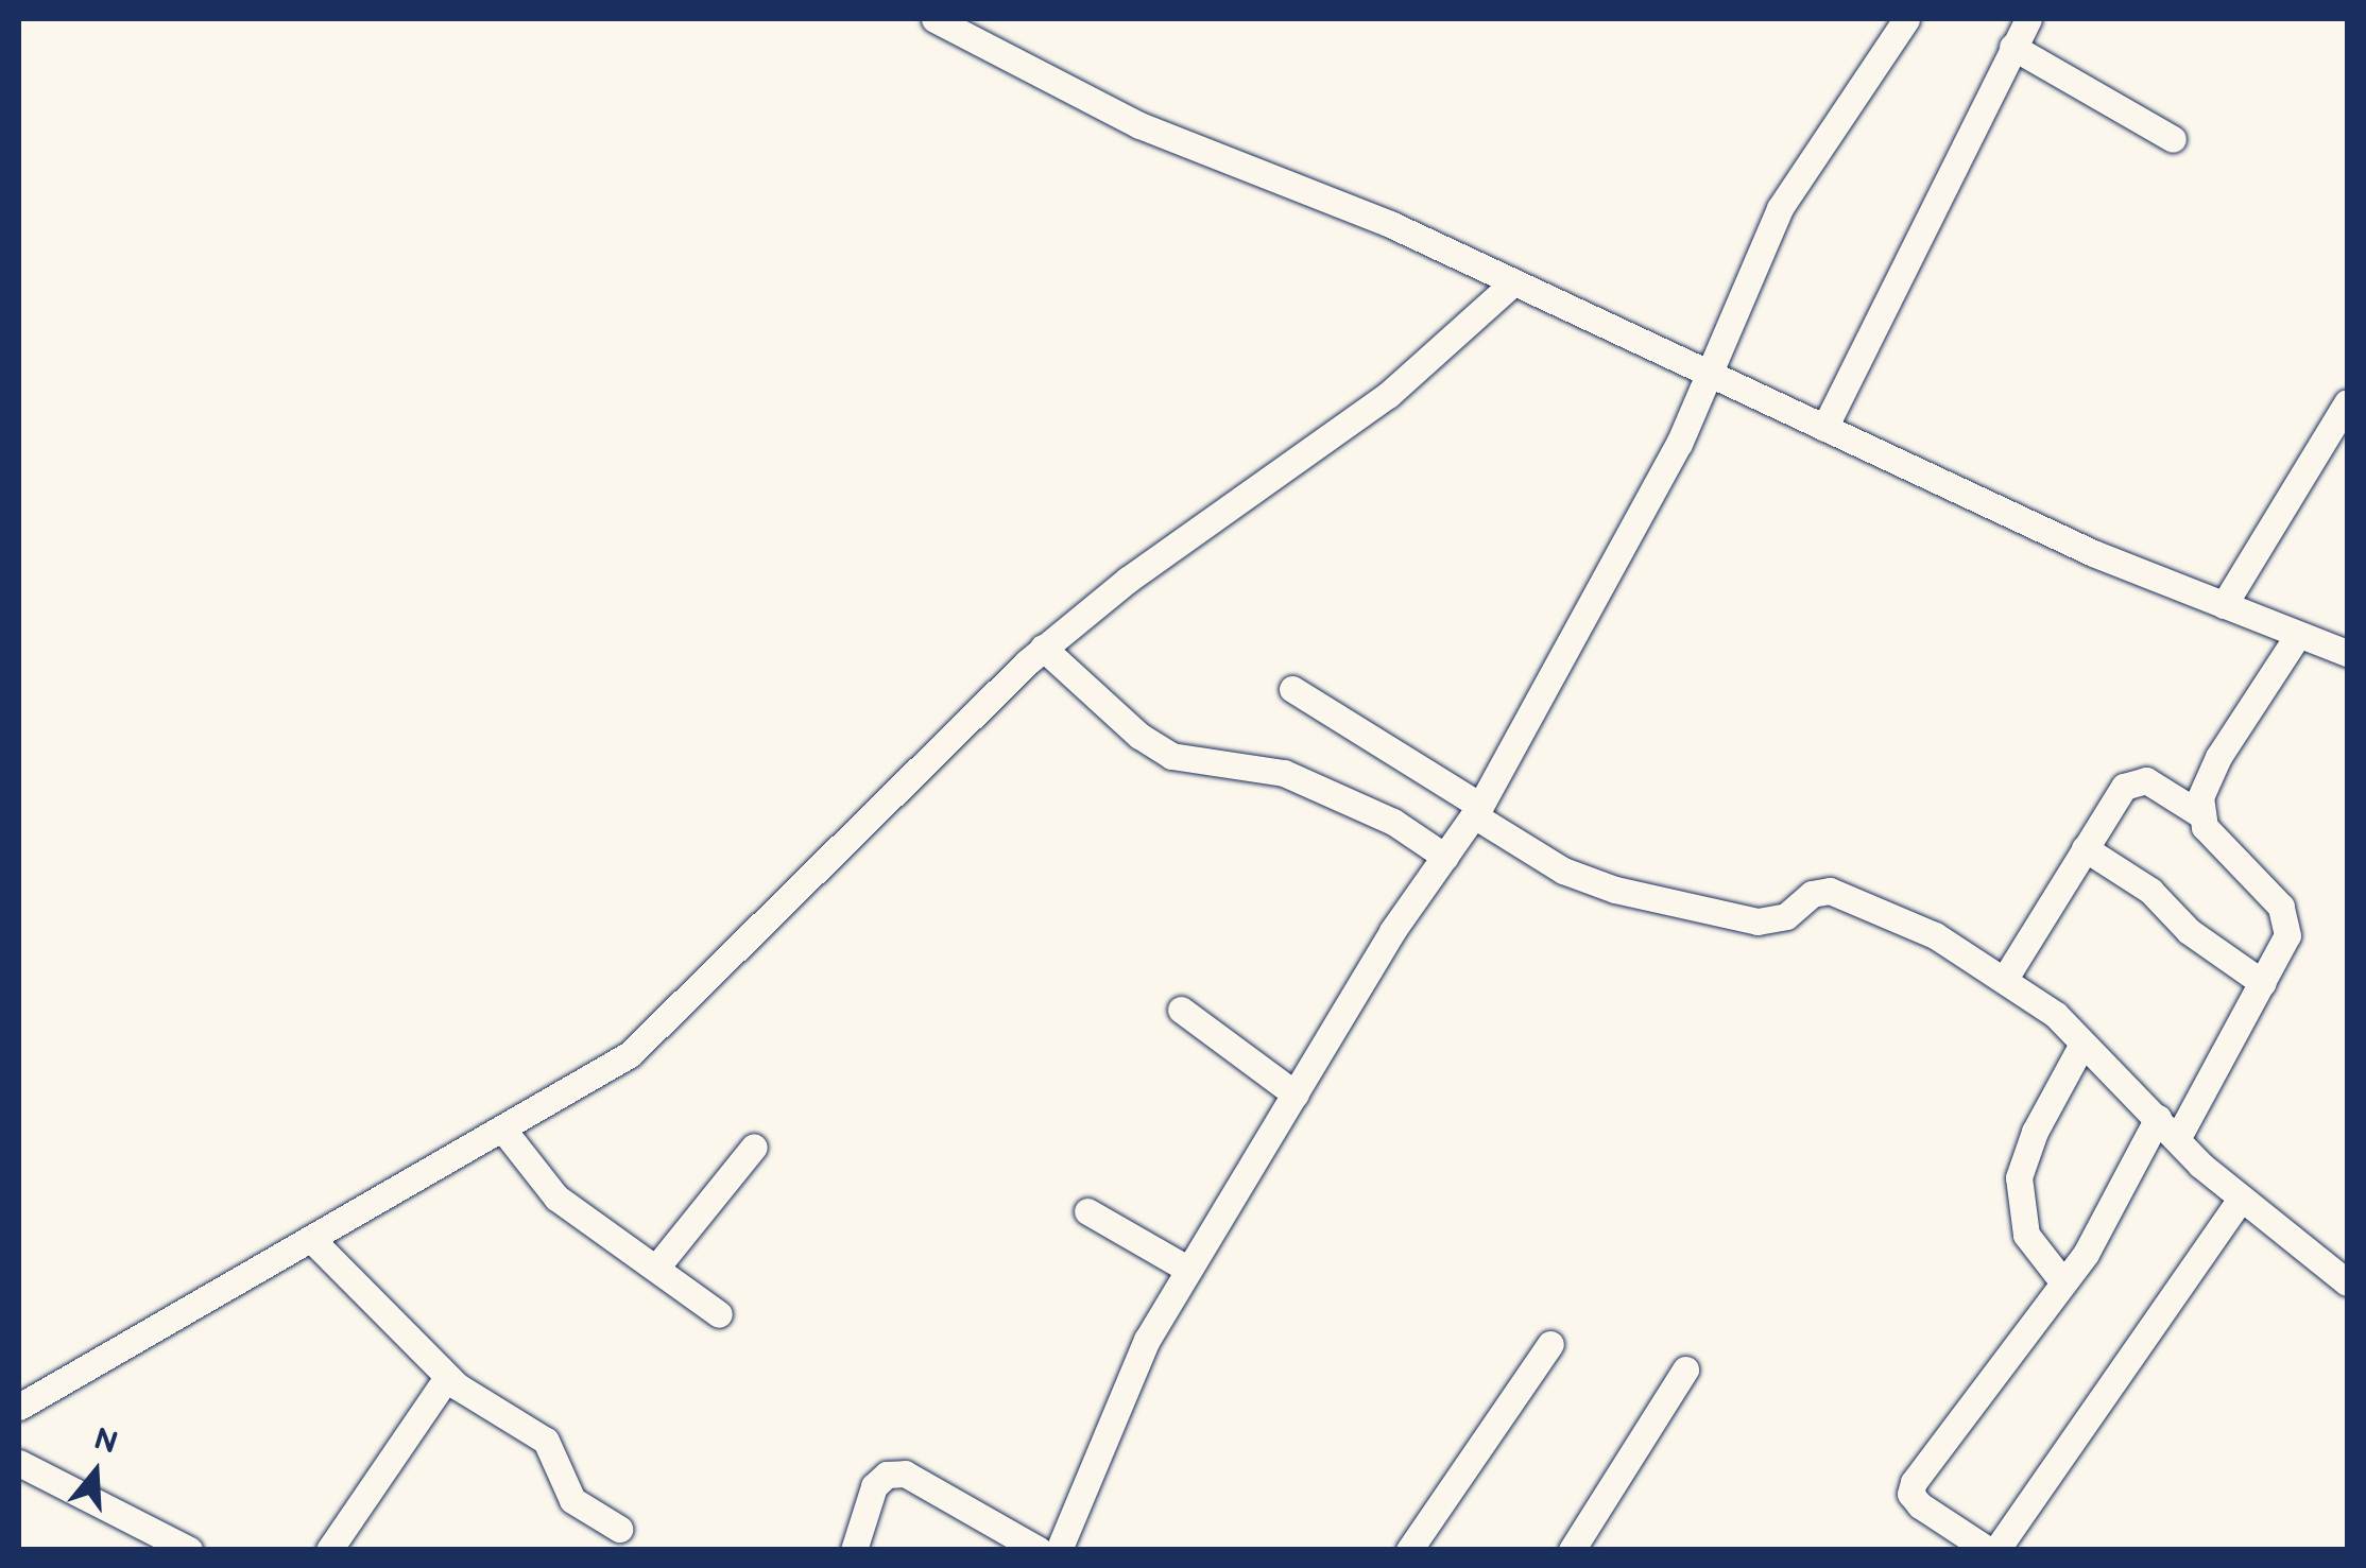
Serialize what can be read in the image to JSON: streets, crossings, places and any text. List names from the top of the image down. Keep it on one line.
{"north":"top"}
